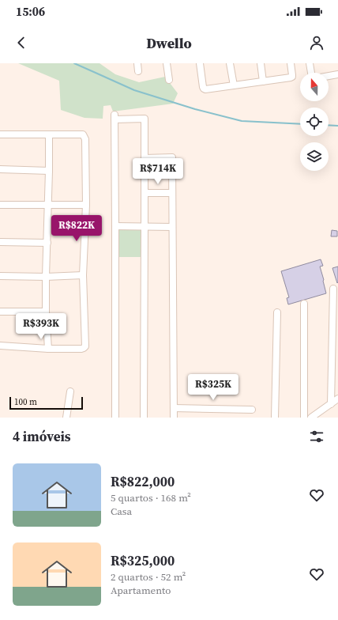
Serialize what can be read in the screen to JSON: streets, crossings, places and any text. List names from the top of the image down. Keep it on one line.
{"scale_bar":"100 m","north":"top","page":{"status":"15:06","header":"Dwello","price":["R$714K","R$822K","R$393K","R$325K"],"scale":"100 m","heading":"4 imóveis","list":[{"name":"R$822,000","note":"5 quartos · 168 m² · Casa"},{"name":"R$325,000","note":"2 quartos · 52 m² · Apartamento"}]}}
